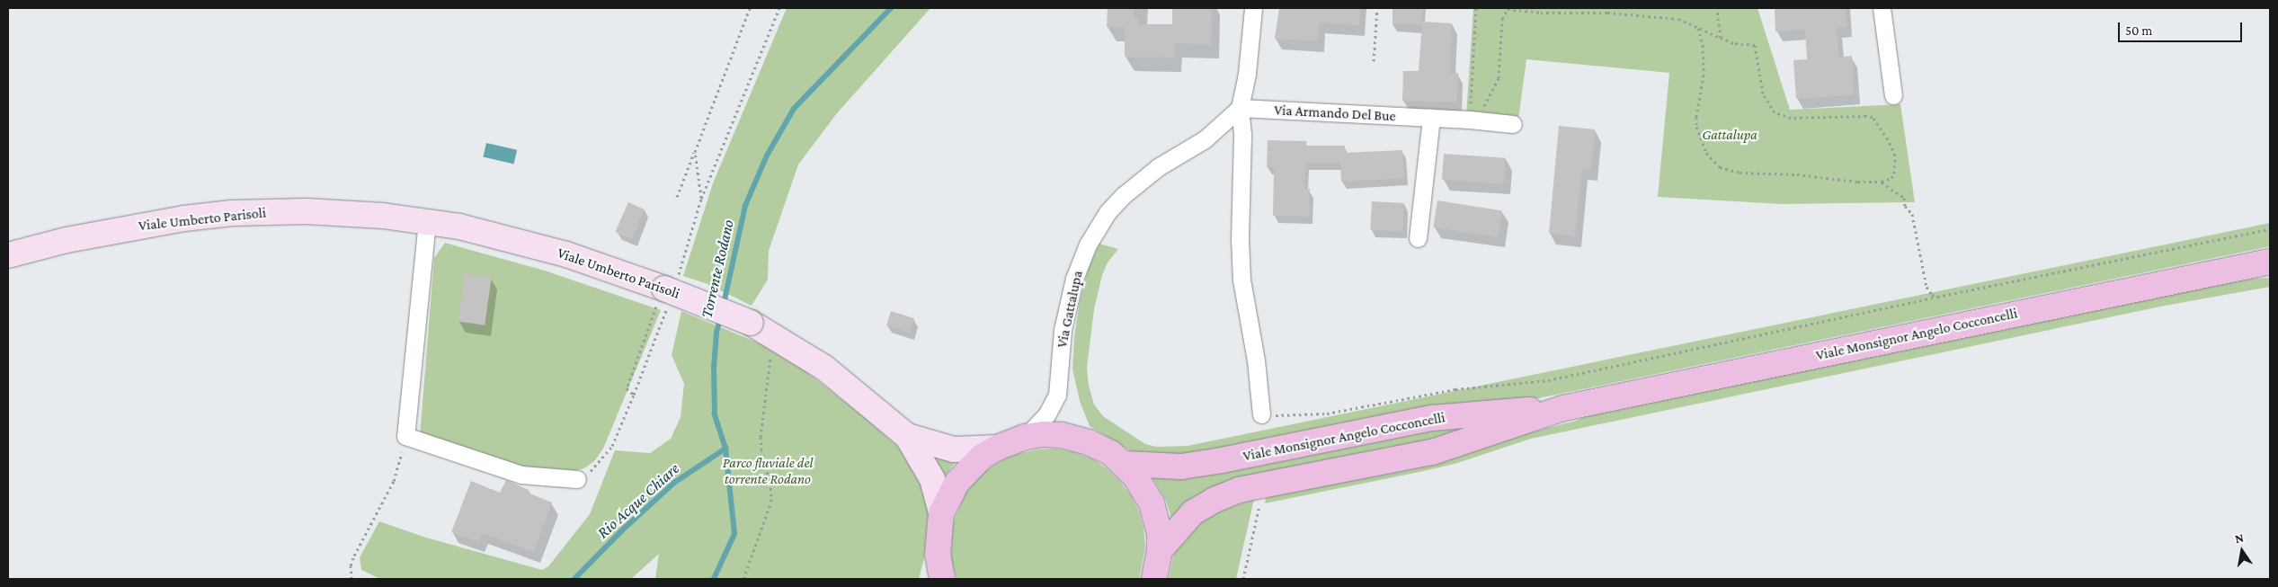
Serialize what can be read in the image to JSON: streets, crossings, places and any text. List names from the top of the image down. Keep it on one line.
{"streets":{"main road":["Viale Umberto Parisoli","Viale Monsignor Angelo Cocconcelli"],"street":["Via Armando Del Bue","Via Gattalupa"]},"crossings":[["Via Armando Del Bue","Via Gattalupa"]],"water":["Torrente Rodano","Rio Acque Chiare"],"parks":["Gattalupa","Parco fluviale del torrente Rodano"],"scale_bar":"50 m","north":"top"}
